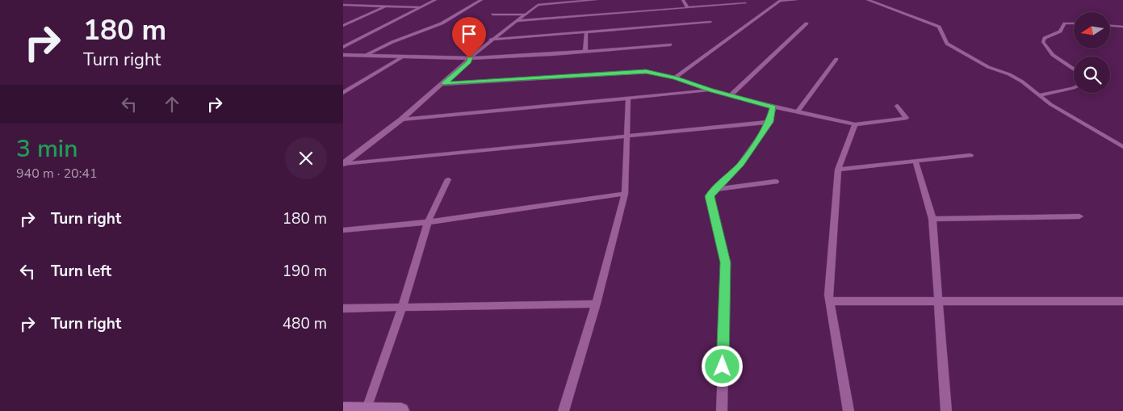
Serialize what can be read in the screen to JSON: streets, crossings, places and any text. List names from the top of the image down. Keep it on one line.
{"north":"left","page":{"turn":["180 m","Turn right"],"heading":["3 min","940 m · 20:41"],"list":[{"name":"Turn right","value":"180 m"},{"name":"Turn left","value":"190 m"},{"name":"Turn right","value":"480 m"}]}}
